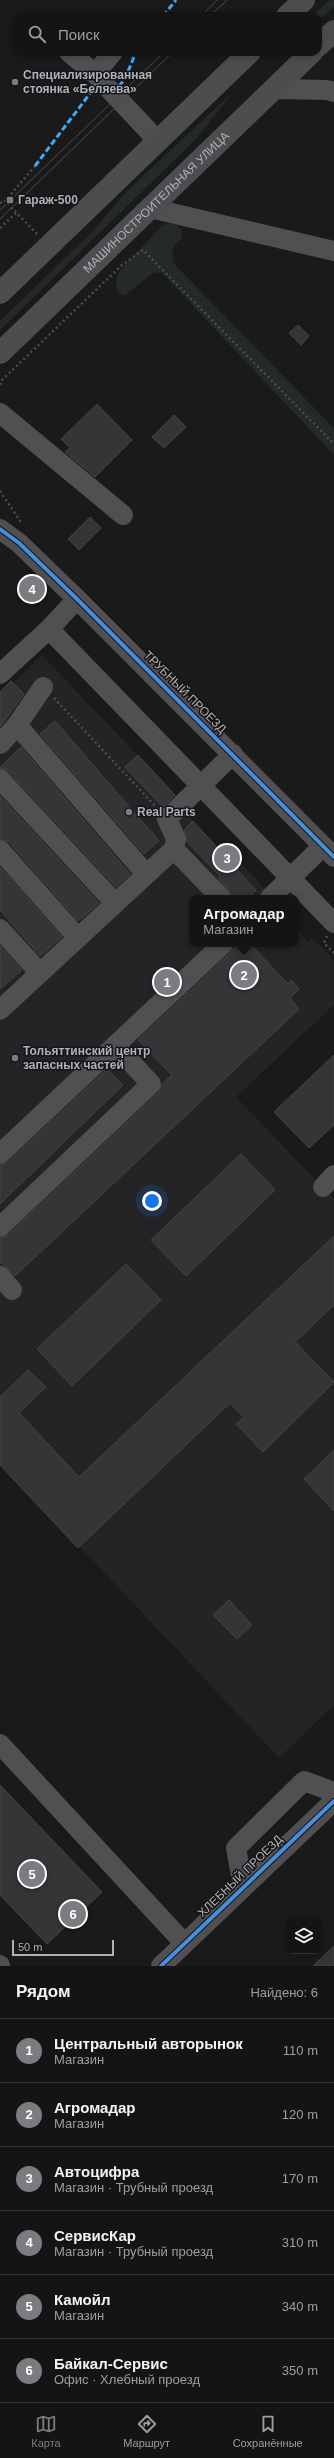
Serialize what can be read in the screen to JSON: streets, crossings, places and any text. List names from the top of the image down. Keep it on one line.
{"streets":{"main road":["МАШИНОСТРОИТЕЛЬНАЯ УЛИЦА"],"street":["ТРУБНЫЙ ПРОЕЗД","ХЛЕБНЫЙ ПРОЕЗД"]},"places":{"other":["Специализированная стоянка «Беляева»","Real Parts","Тольяттинский центр запасных частей"],"transit":["Гараж-500"]},"scale_bar":"50 m","page":{"search":"Поиск","pins":["4","3","2","1","5","6"],"popup":["Агромадар","Магазин"],"scale":"50 m","heading":["Рядом","Найдено: 6"],"list":[{"mark":"1","name":"Центральный авторынок","note":"Магазин","value":"110 m"},{"mark":"2","name":"Агромадар","note":"Магазин","value":"120 m"},{"mark":"3","name":"Автоцифра","note":"Магазин · Трубный проезд","value":"170 m"},{"mark":"4","name":"СервисКар","note":"Магазин · Трубный проезд","value":"310 m"},{"mark":"5","name":"Камойл","note":"Магазин","value":"340 m"},{"mark":"6","name":"Байкал-Сервис","note":"Офис · Хлебный проезд","value":"350 m"}],"nav":["Карта","Маршрут","Сохранённые"]}}
